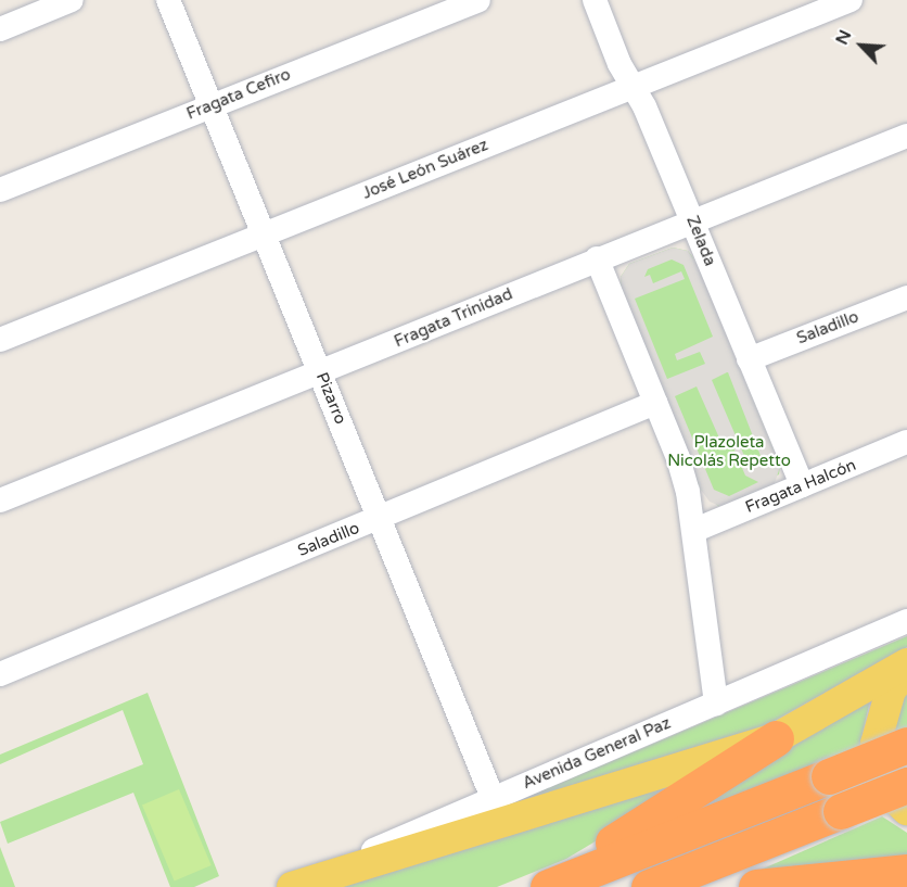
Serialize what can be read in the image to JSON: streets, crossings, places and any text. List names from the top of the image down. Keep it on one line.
{"streets":{"street":["Fragata Cefiro","José León Suárez","Zelada","Fragata Trinidad","Saladillo","Pizarro","Fragata Halcón","Avenida General Paz"]},"crossings":[["Fragata Cefiro","Pizarro"],["José León Suárez","Zelada"],["José León Suárez","Pizarro"],["Zelada","Fragata Trinidad"],["Zelada","Saladillo"],["Zelada","Fragata Halcón"],["Fragata Trinidad","Pizarro"],["Saladillo","Pizarro"],["Pizarro","Avenida General Paz"]],"parks":["Plazoleta Nicolás Repetto"],"north":"top left"}
